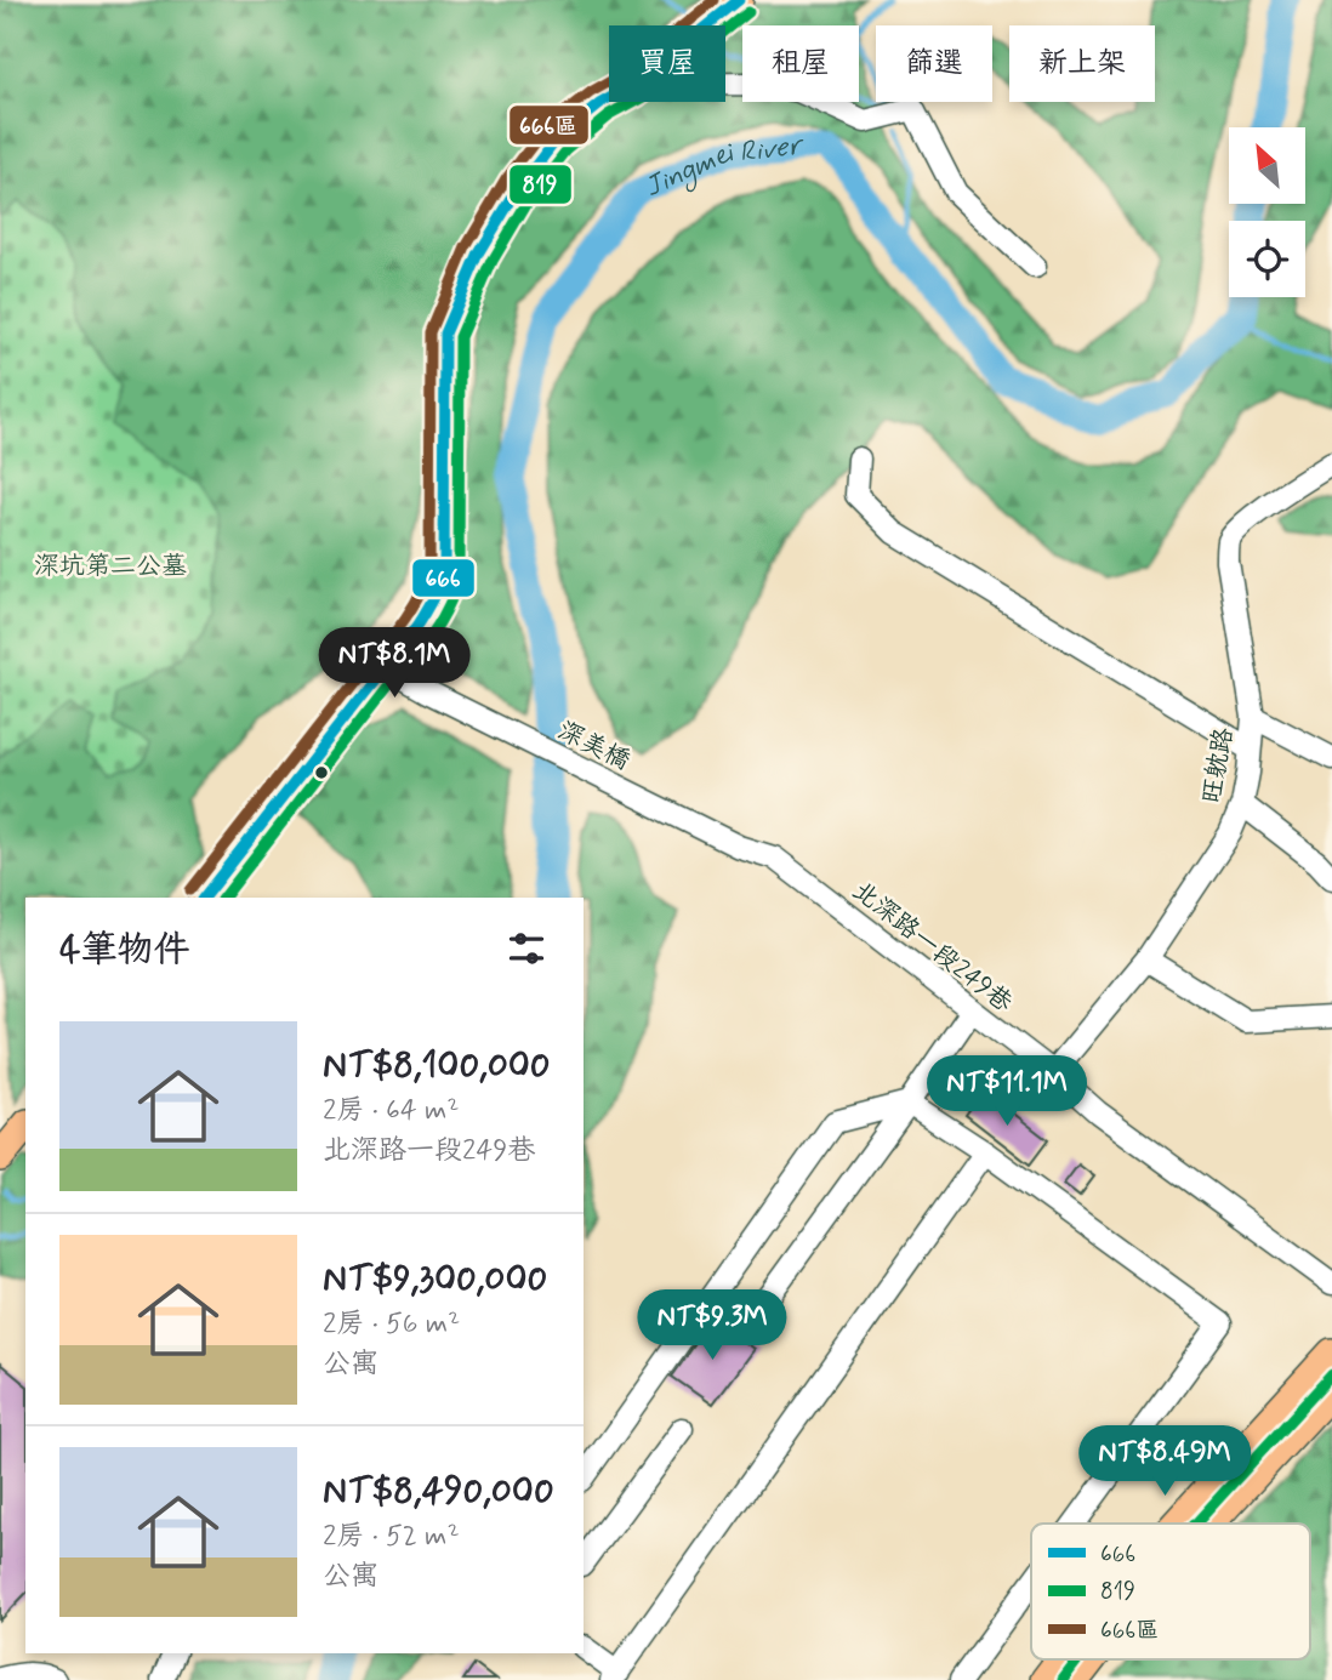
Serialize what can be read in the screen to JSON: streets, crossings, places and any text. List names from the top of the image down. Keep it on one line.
{"streets":{"street":["深美橋","旺躭路","北深路一段249巷"]},"crossings":[["深美橋","北深路一段249巷"],["旺躭路","北深路一段249巷"]],"water":["Jingmei River"],"parks":["深坑第二公墓"],"lines":["transit line 666","transit line 666區","transit line 819"],"legend":["666","819","666區"],"north":"top left","page":{"chip":["買屋","租屋","篩選","新上架"],"price":["NT$8.1M","NT$11.1M","NT$9.3M","NT$8.49M"],"heading":"4筆物件","list":[{"name":"NT$8,100,000","note":"2房 · 64 m² · 北深路一段249巷"},{"name":"NT$9,300,000","note":"2房 · 56 m² · 公寓"},{"name":"NT$8,490,000","note":"2房 · 52 m² · 公寓"}]}}
